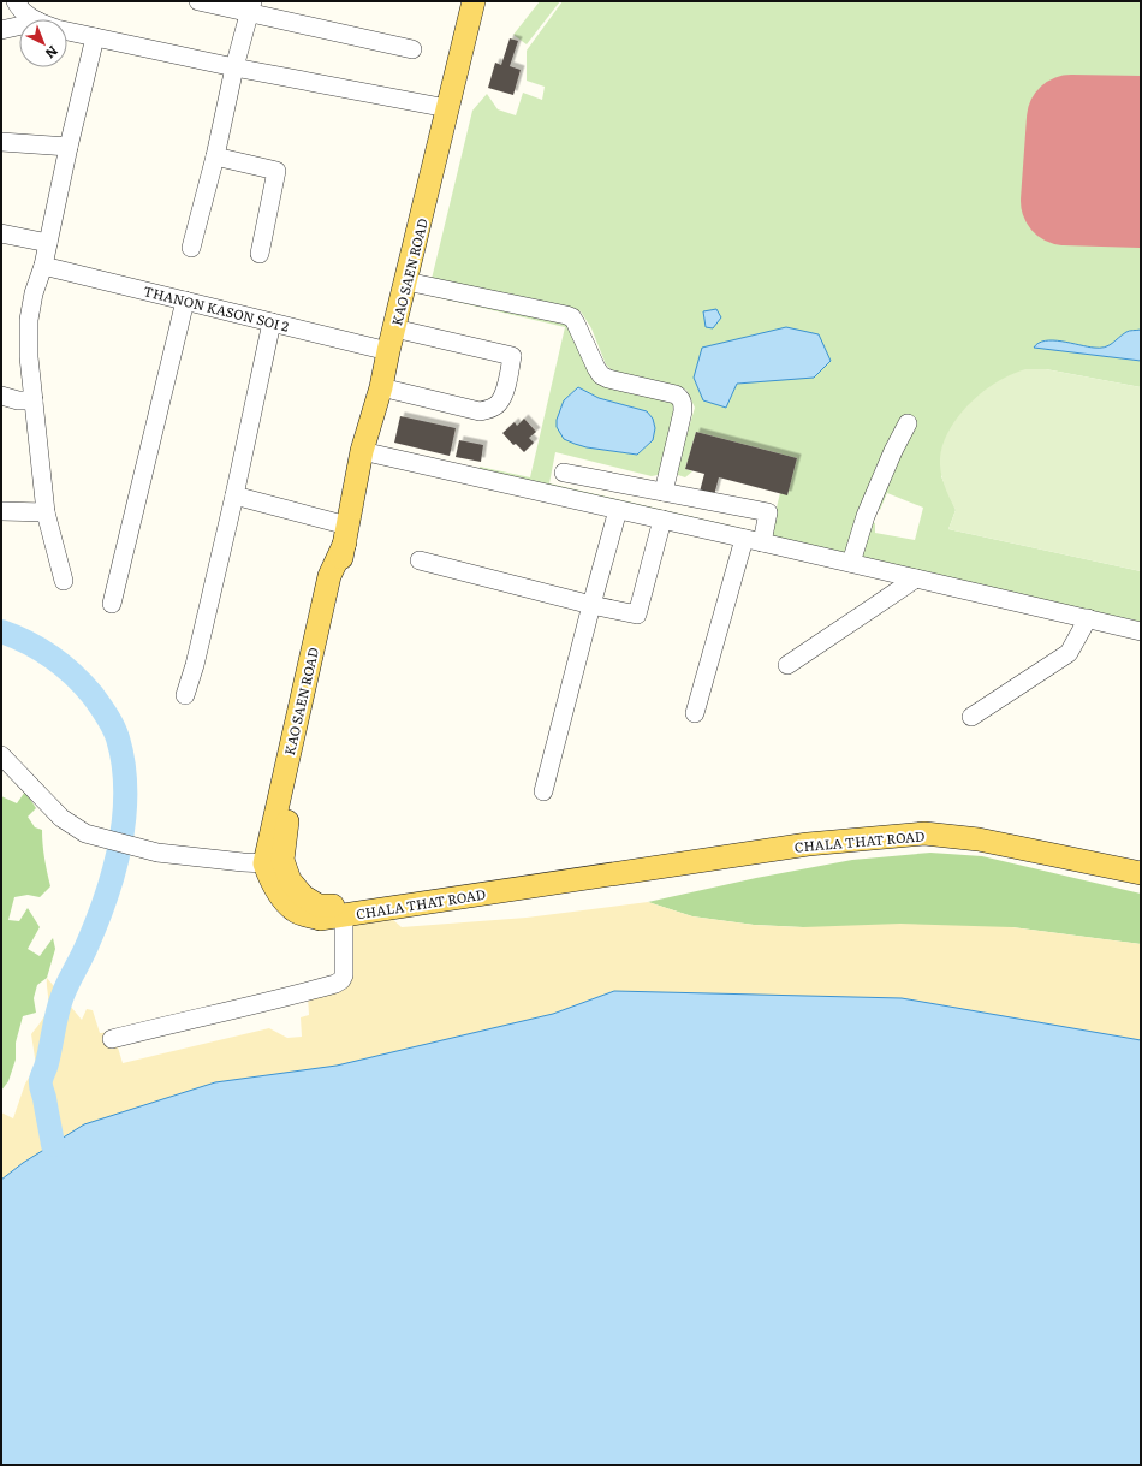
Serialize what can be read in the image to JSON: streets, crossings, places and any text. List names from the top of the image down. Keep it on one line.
{"streets":{"main road":["KAO SAEN ROAD","CHALA THAT ROAD"],"street":["THANON KASON SOI 2"]},"crossings":[["KAO SAEN ROAD","THANON KASON SOI 2"],["KAO SAEN ROAD","CHALA THAT ROAD"]],"north":"bottom right"}
